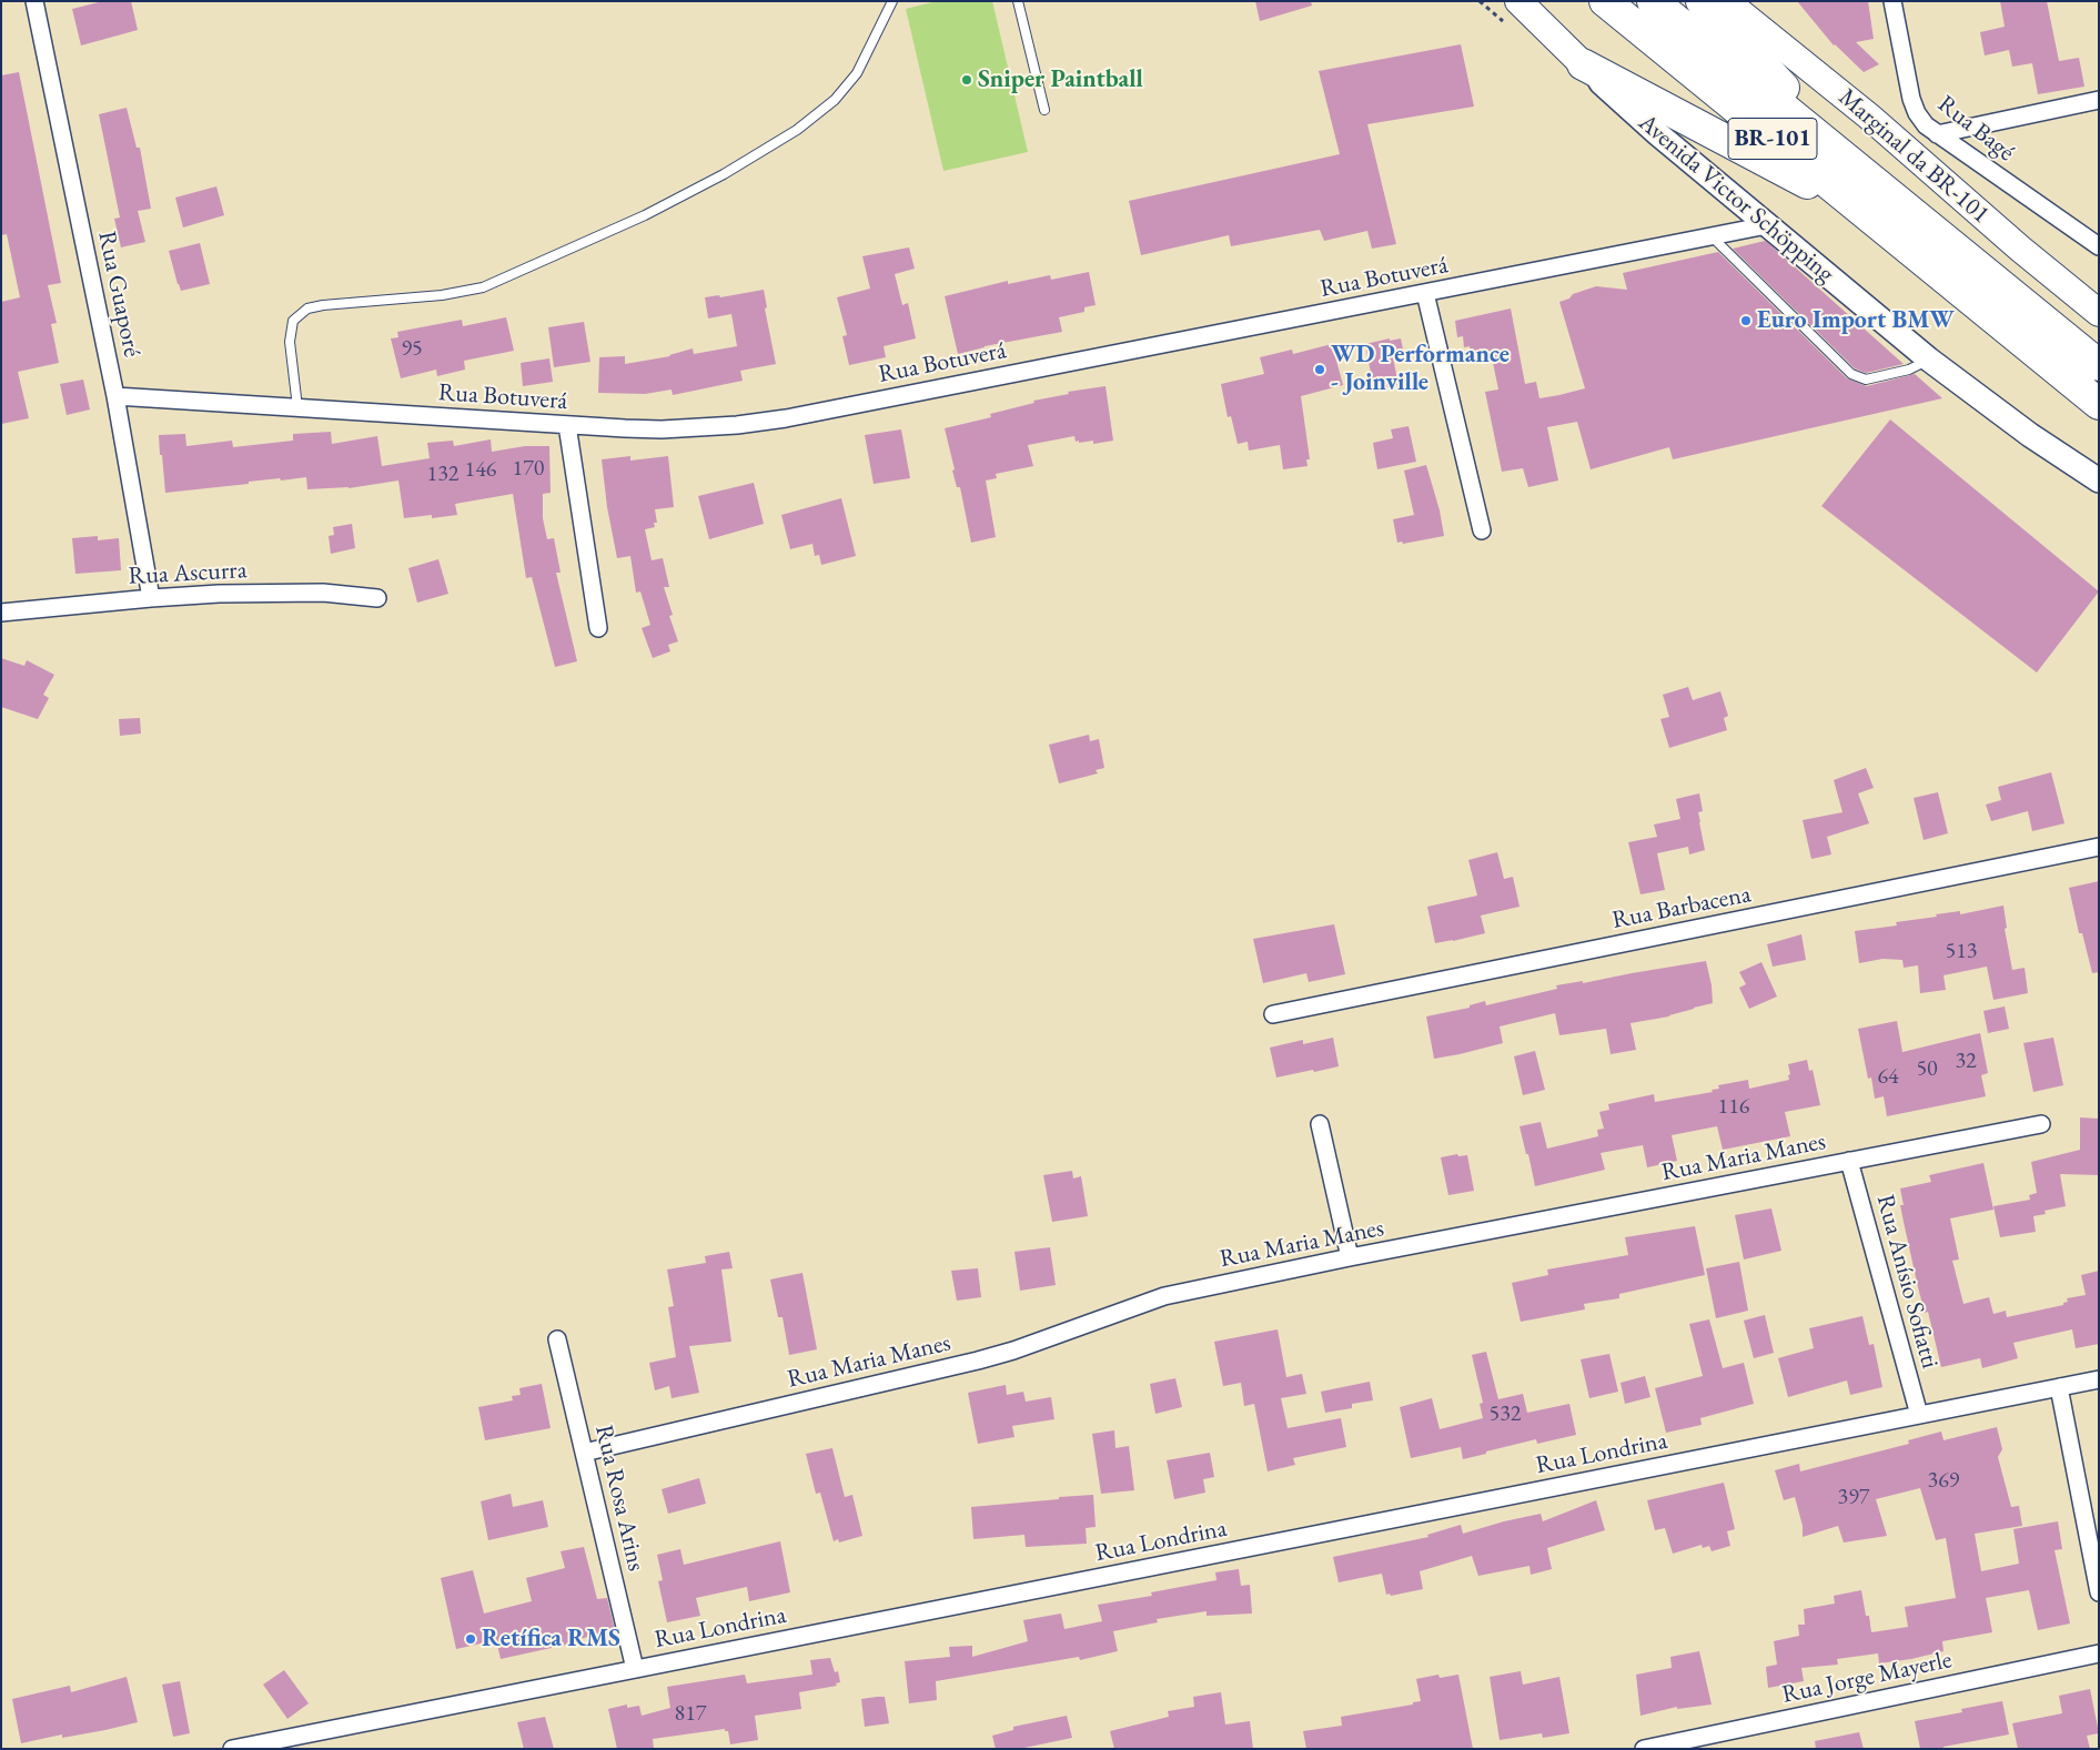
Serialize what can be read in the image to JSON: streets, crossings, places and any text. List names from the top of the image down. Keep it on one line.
{"streets":{"highway":["BR-101"],"main road":["Marginal da BR-101","Avenida Victor Schöpping"],"street":["Rua Bagé","Rua Botuverá","Rua Guaporé","Rua Ascurra","Rua Barbacena","Rua Maria Manes","Rua Anísio Sofiatti","Rua Londrina","Rua Rosa Arins","Rua Jorge Mayerle"]},"crossings":[["Avenida Victor Schöpping","Rua Botuverá"],["Rua Botuverá","Rua Guaporé"],["Rua Guaporé","Rua Ascurra"],["Rua Maria Manes","Rua Anísio Sofiatti"],["Rua Maria Manes","Rua Rosa Arins"],["Rua Anísio Sofiatti","Rua Londrina"],["Rua Londrina","Rua Rosa Arins"]],"places":["Sniper Paintball","Euro Import BMW","WD Performance - Joinville","Retífica RMS"],"house_numbers":["95","170","146","132","513","32","50","64","116","532","369","397","817"]}
